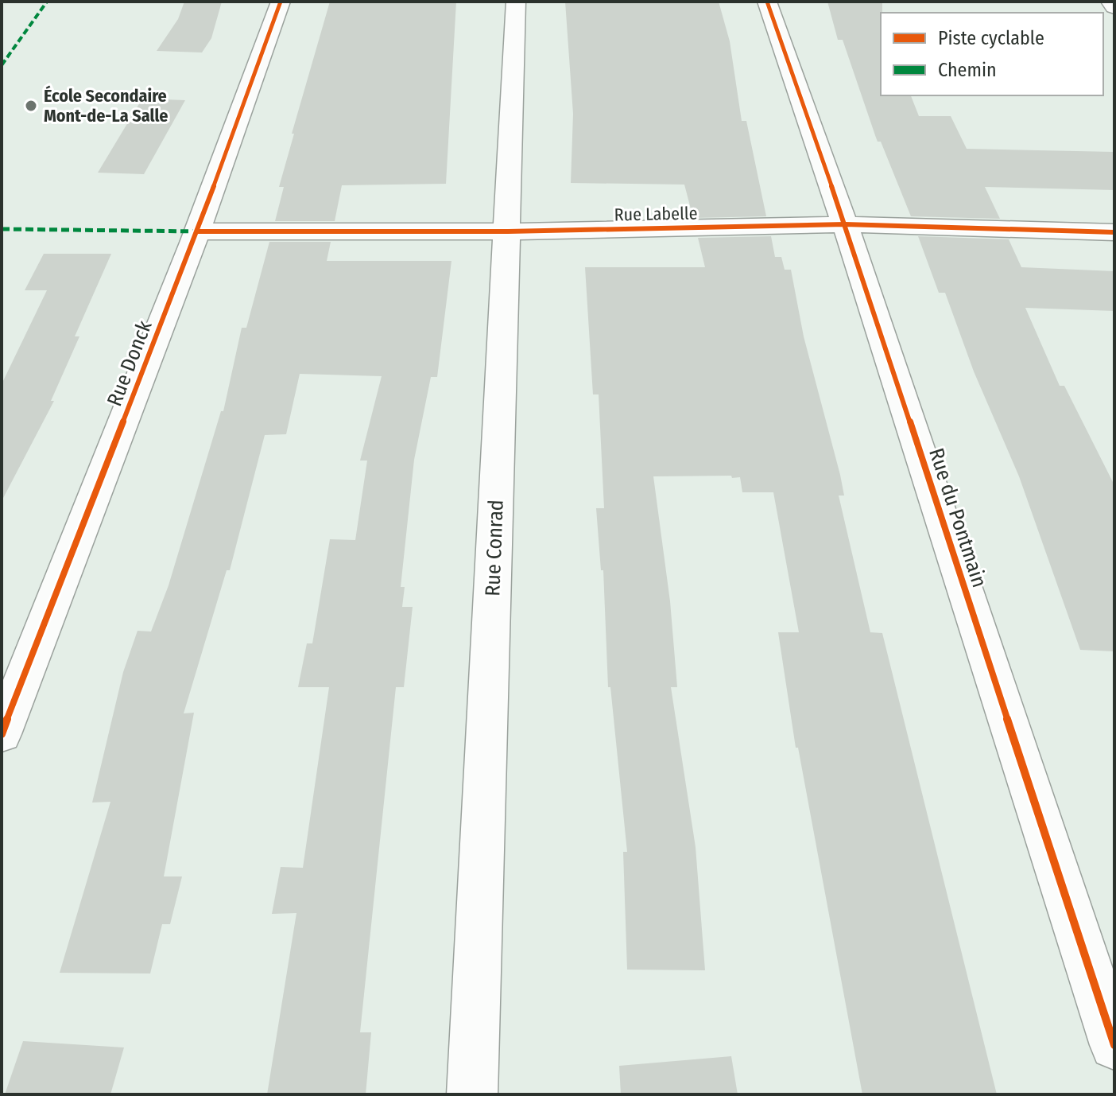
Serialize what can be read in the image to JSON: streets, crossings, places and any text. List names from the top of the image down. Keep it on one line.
{"streets":{"street":["Rue Labelle","Rue Donck","Rue du Pontmain","Rue Conrad"]},"crossings":[["Rue Labelle","Rue Donck"],["Rue Labelle","Rue du Pontmain"],["Rue Labelle","Rue Conrad"]],"places":["École Secondaire Mont-de-La Salle"],"legend":["Piste cyclable","Chemin"]}
